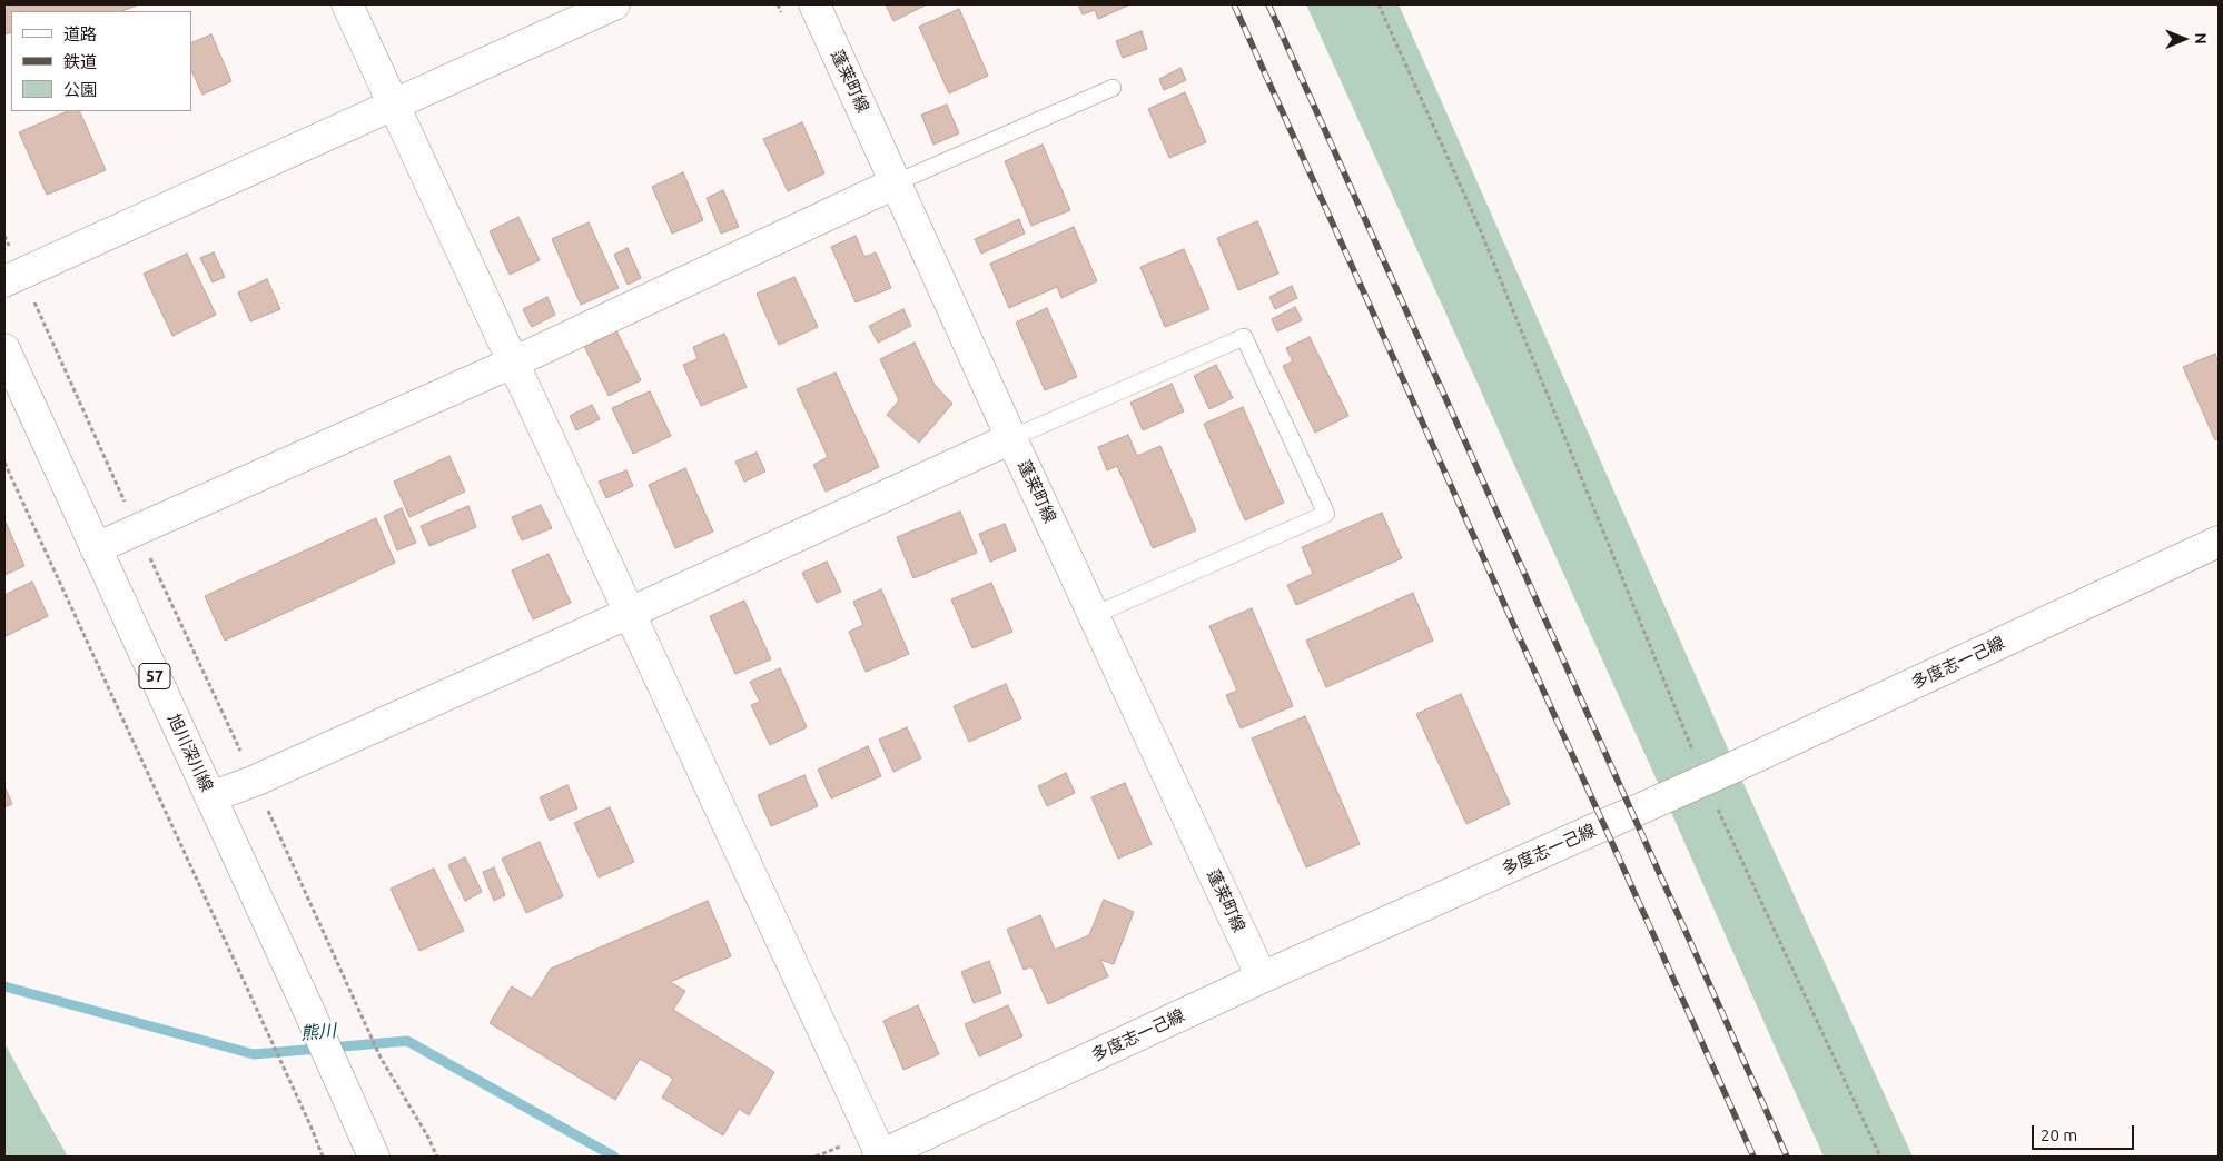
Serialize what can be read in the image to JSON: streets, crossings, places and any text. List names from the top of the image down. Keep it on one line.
{"streets":{"street":["蓬莱町線","多度志一己線","57","旭川深川線"]},"crossings":[["蓬莱町線","多度志一己線"]],"water":["熊川"],"legend":["道路","鉄道","公園"],"scale_bar":"20 m","north":"right"}
